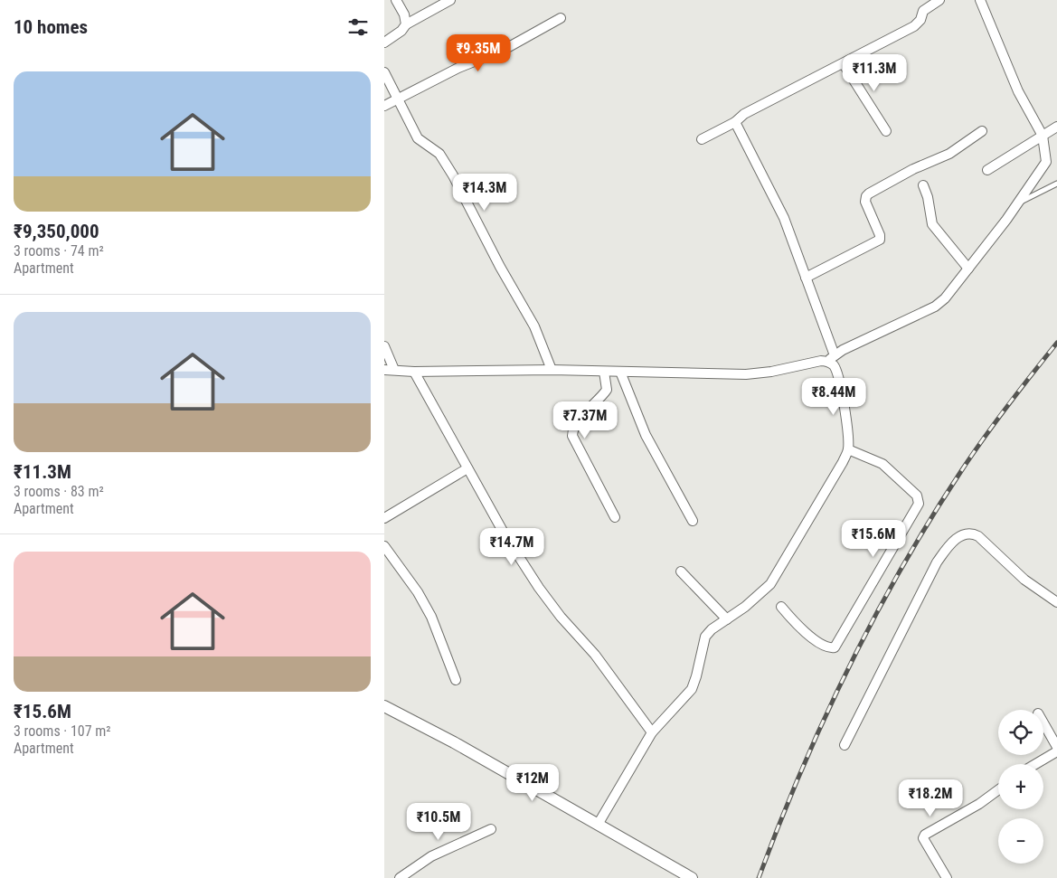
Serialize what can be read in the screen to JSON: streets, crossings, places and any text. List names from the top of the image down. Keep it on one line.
{"page":{"heading":"10 homes","price":["₹9.35M","₹11.3M","₹14.3M","₹8.44M","₹7.37M","₹15.6M","₹14.7M","₹12M","₹18.2M","₹10.5M"],"list":[{"name":"₹9,350,000","note":"3 rooms · 74 m² · Apartment"},{"name":"₹11.3M","note":"3 rooms · 83 m² · Apartment"},{"name":"₹15.6M","note":"3 rooms · 107 m² · Apartment"}],"map_buttons":["+","−"]}}
